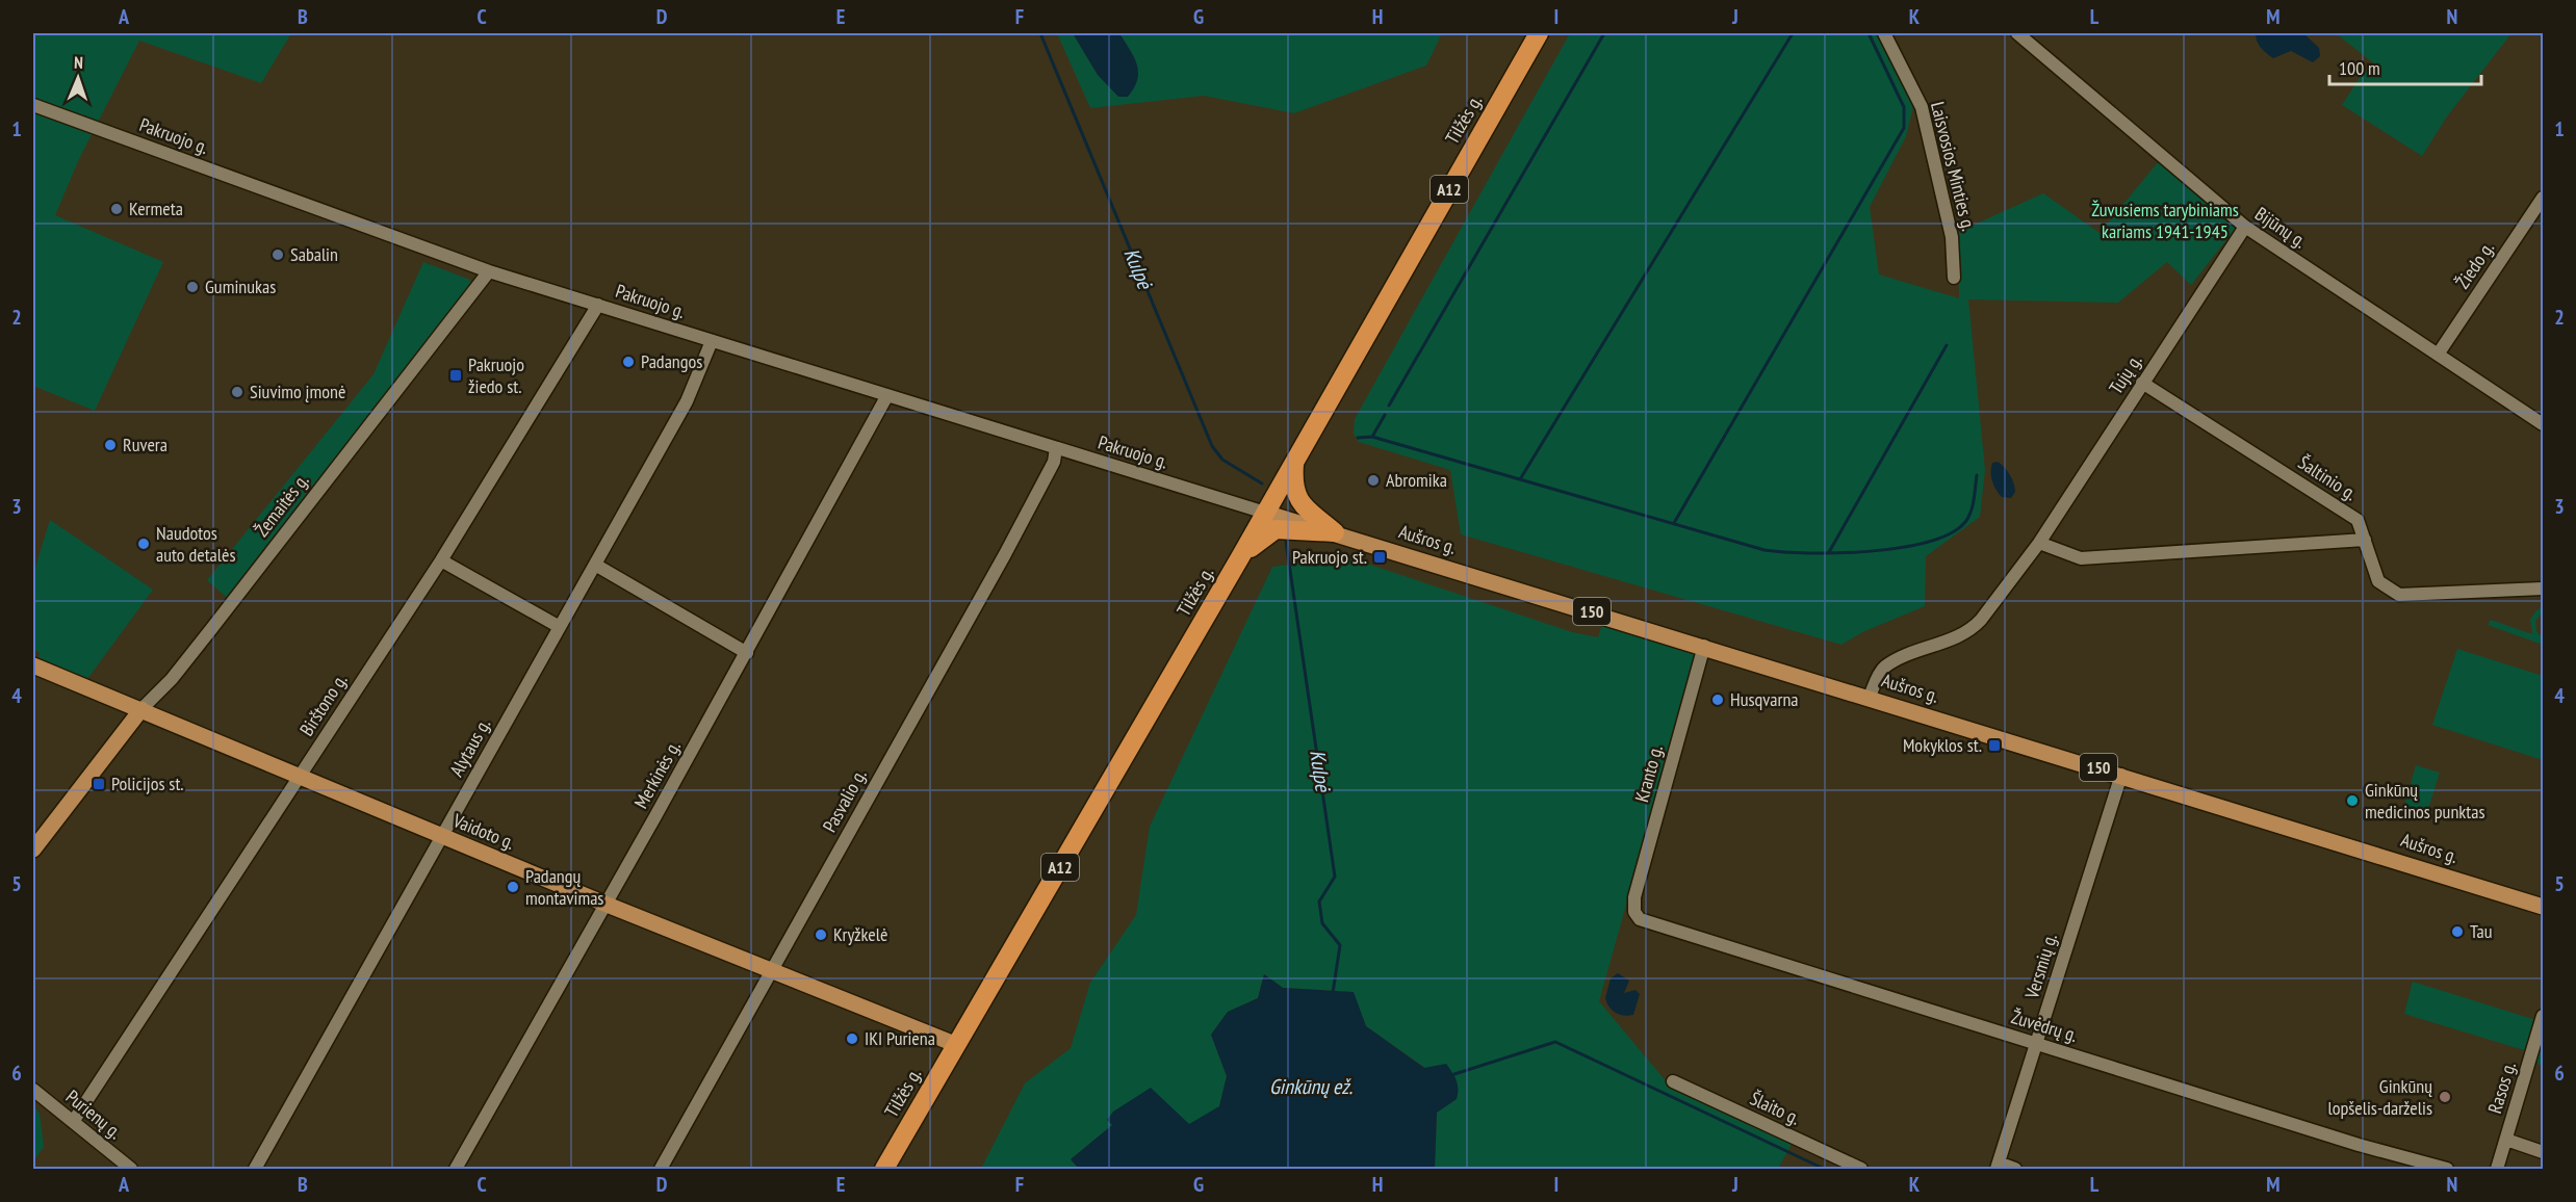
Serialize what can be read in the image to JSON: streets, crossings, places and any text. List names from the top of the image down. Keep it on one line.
{"streets":{"highway":["Tilžės g.","A12"],"main road":["Žemaitės g.","Aušros g.","150","Vaidoto g."],"street":["Pakruojo g.","Laisvosios Minties g.","Bijūnų g.","Žiedo g.","Tujų g.","Šaltinio g.","Birštono g.","Alytaus g.","Kranto g.","Merkinės g.","Pasvalio g.","Versmių g.","Žuvėdrų g.","Rasos g.","Šlaito g.","Purienų g."]},"crossings":[["Tilžės g.","Pakruojo g."],["Tilžės g.","Aušros g."],["Tilžės g.","Vaidoto g."],["Pakruojo g.","Žemaitės g."],["Pakruojo g.","Aušros g."],["Pakruojo g.","Birštono g."],["Pakruojo g.","Alytaus g."],["Pakruojo g.","Merkinės g."],["Pakruojo g.","Pasvalio g."],["Bijūnų g.","Žiedo g."],["Bijūnų g.","Tujų g."],["Tujų g.","Šaltinio g."],["Tujų g.","Aušros g."],["Žemaitės g.","Vaidoto g."],["Aušros g.","Kranto g."],["Aušros g.","Versmių g."],["Birštono g.","Vaidoto g."],["Birštono g.","Purienų g."],["Alytaus g.","Vaidoto g."],["Kranto g.","Žuvėdrų g."],["Merkinės g.","Vaidoto g."],["Pasvalio g.","Vaidoto g."],["Versmių g.","Žuvėdrų g."]],"water":["Kulpė","Ginkūnų ež."],"parks":["Žuvusiems tarybiniams kariams 1941-1945"],"places":{"other":["Kermeta","Sabalin","Guminukas","Padangos","Siuvimo įmonė","Ruvera","Abromika","Naudotos auto detalės","Husqvarna","Ginkūnų medicinos punktas","Padangų montavimas","Tau","Kryžkelė","IKI Puriena","Ginkūnų lopšelis-darželis"],"transit":["Pakruojo žiedo st.","Pakruojo st.","Mokyklos st.","Policijos st."]},"scale_bar":"100 m","north":"top","grid":{"columns":["A","B","C","D","E","F","G","H","I","J","K","L","M","N"],"rows":["1","2","3","4","5","6"]}}
